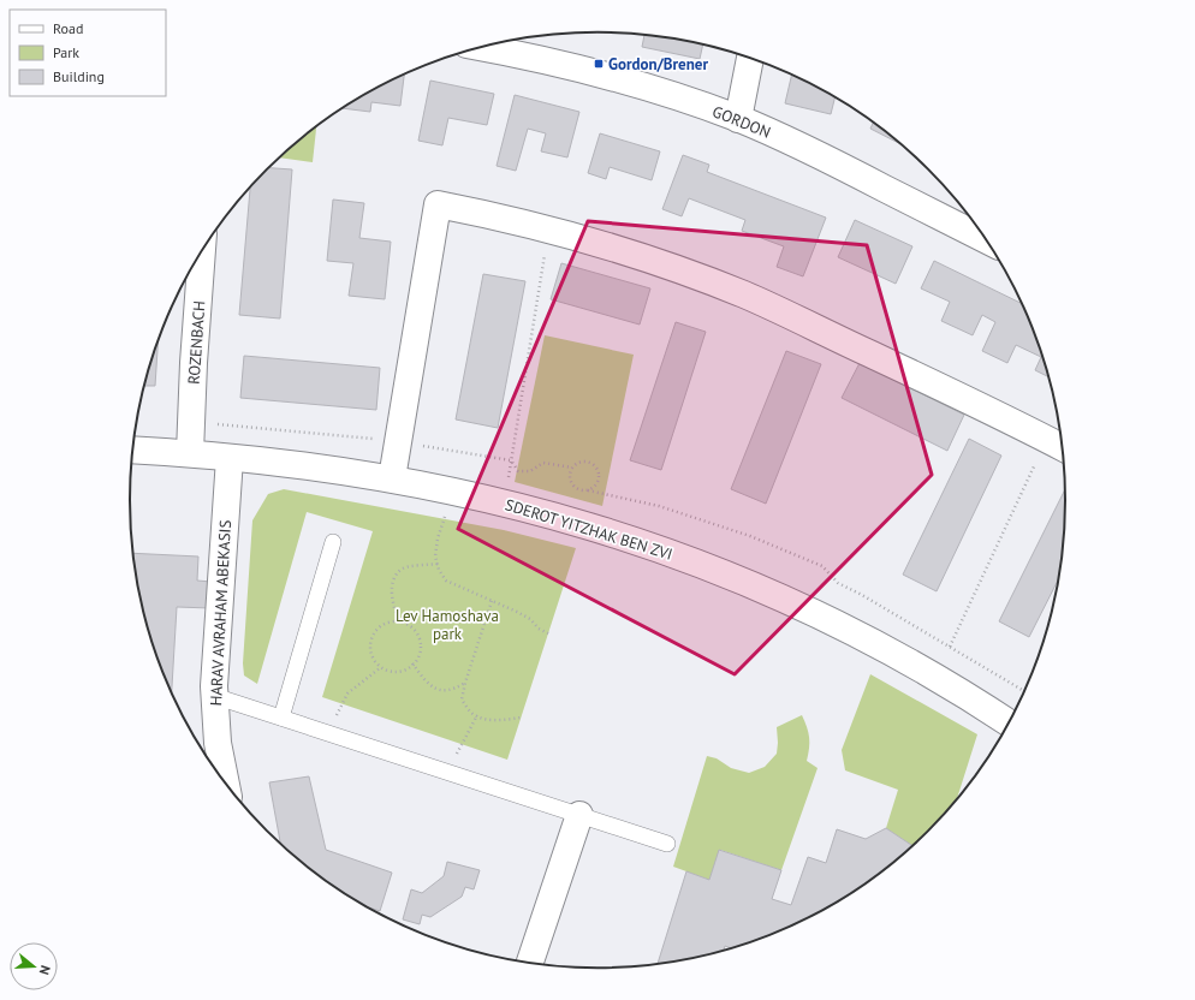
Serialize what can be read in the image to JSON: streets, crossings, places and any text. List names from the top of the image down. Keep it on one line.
{"streets":{"street":["GORDON","ROZENBACH","SDEROT YITZHAK BEN ZVI","HARAV AVRAHAM ABEKASIS"]},"crossings":[["ROZENBACH","SDEROT YITZHAK BEN ZVI"],["SDEROT YITZHAK BEN ZVI","HARAV AVRAHAM ABEKASIS"]],"parks":["Lev Hamoshava park"],"places":{"transit":["Gordon/Brener"]},"legend":["Road","Park","Building"],"north":"right"}
